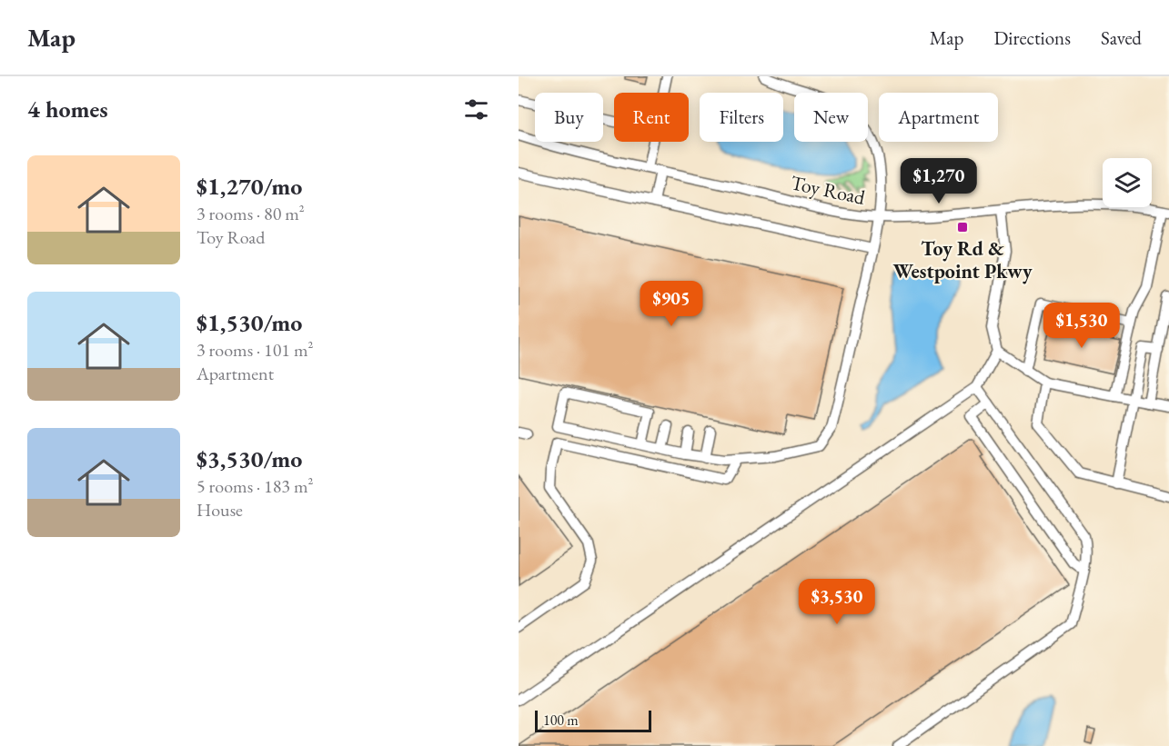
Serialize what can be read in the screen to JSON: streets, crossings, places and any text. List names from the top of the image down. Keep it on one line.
{"streets":{"street":["Toy Road"]},"places":{"transit":["Toy Rd & Westpoint Pkwy"]},"scale_bar":"100 m","page":{"header":"Map","nav":["Map","Directions","Saved"],"heading":"4 homes","chip":["Buy","Rent","Filters","New","Apartment"],"list":[{"name":"$1,270/mo","note":"3 rooms · 80 m² · Toy Road"},{"name":"$1,530/mo","note":"3 rooms · 101 m² · Apartment"},{"name":"$3,530/mo","note":"5 rooms · 183 m² · House"}],"price":["$1,270","$905","$1,530","$3,530"],"scale":"100 m"}}
